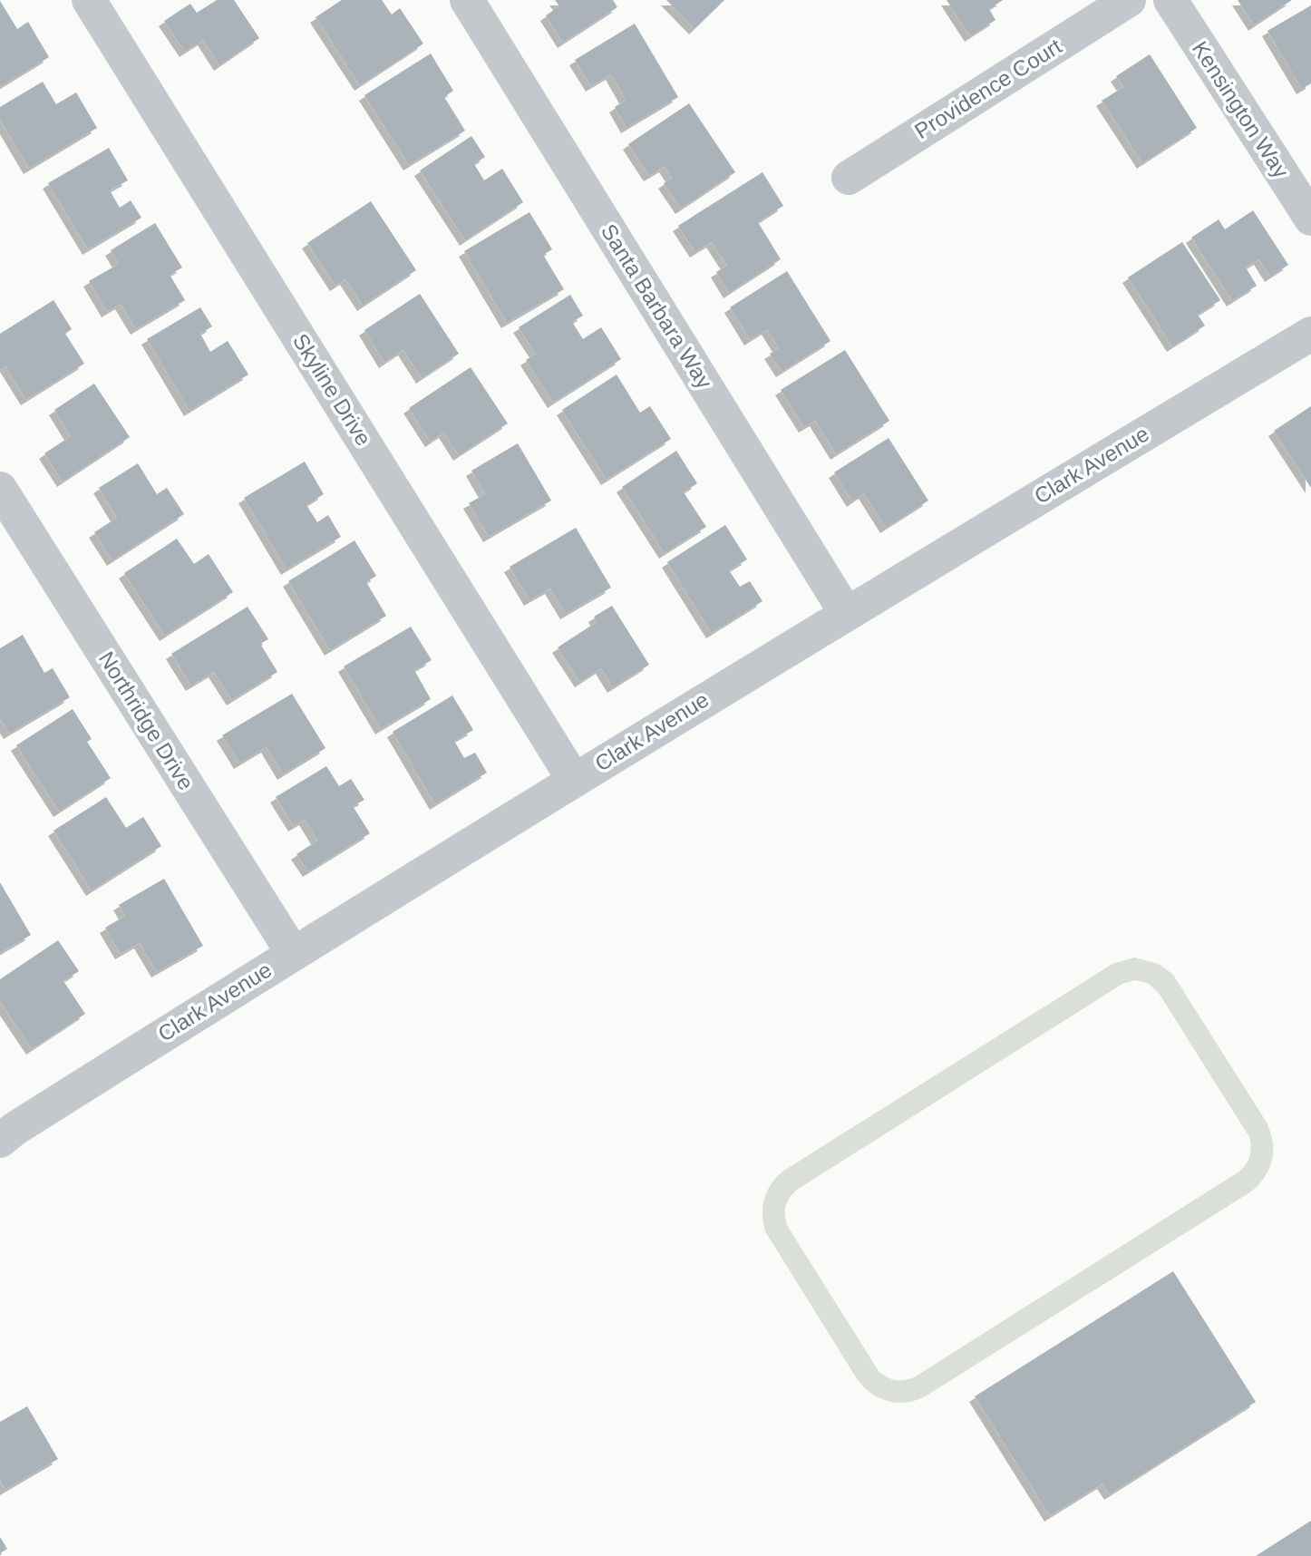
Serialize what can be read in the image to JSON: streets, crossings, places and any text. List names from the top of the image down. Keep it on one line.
{"streets":{"street":["Providence Court","Kensington Way","Santa Barbara Way","Skyline Drive","Clark Avenue","Northridge Drive"]},"crossings":[["Santa Barbara Way","Clark Avenue"],["Skyline Drive","Clark Avenue"],["Clark Avenue","Northridge Drive"]]}
